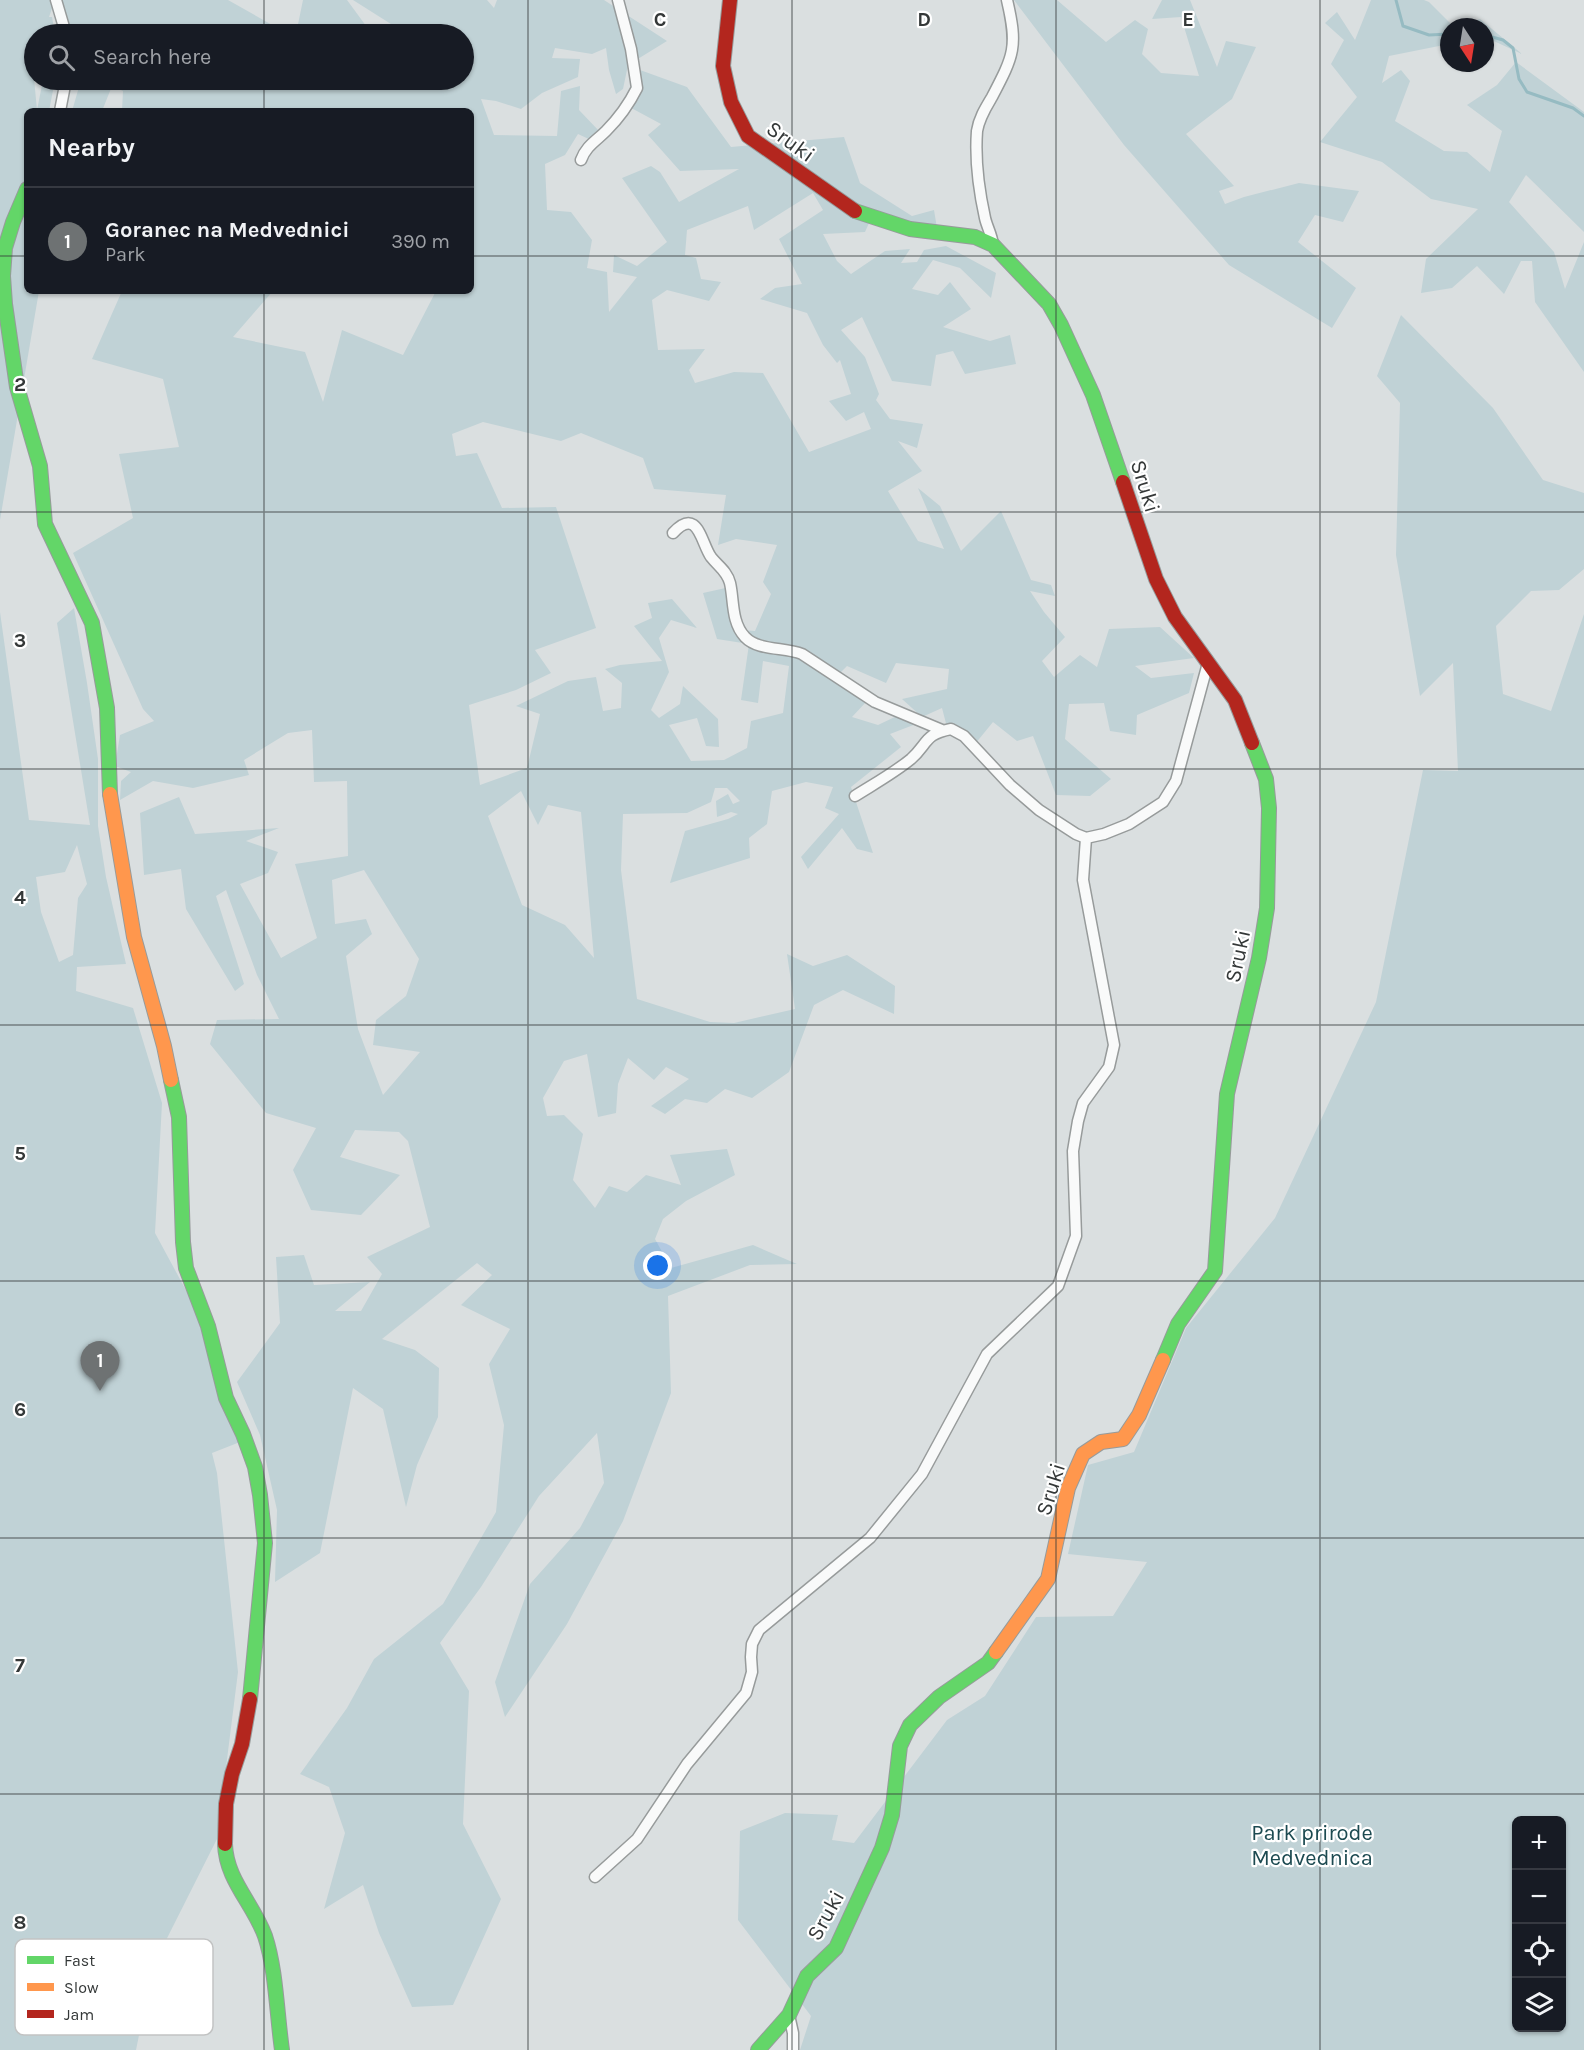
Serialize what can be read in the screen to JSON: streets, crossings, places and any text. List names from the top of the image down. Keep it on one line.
{"streets":{"street":["Sruki"]},"parks":["Park prirode Medvednica"],"legend":["Fast","Slow","Jam"],"north":"bottom","page":{"search":"Search here","heading":"Nearby","list":[{"mark":"1","name":"Goranec na Medvednici","note":"Park","value":"390 m"}],"pins":"1","map_buttons":["+","−"]},"grid":{"columns":["C","D","E"],"rows":["2","3","4","5","6","7","8"]}}
